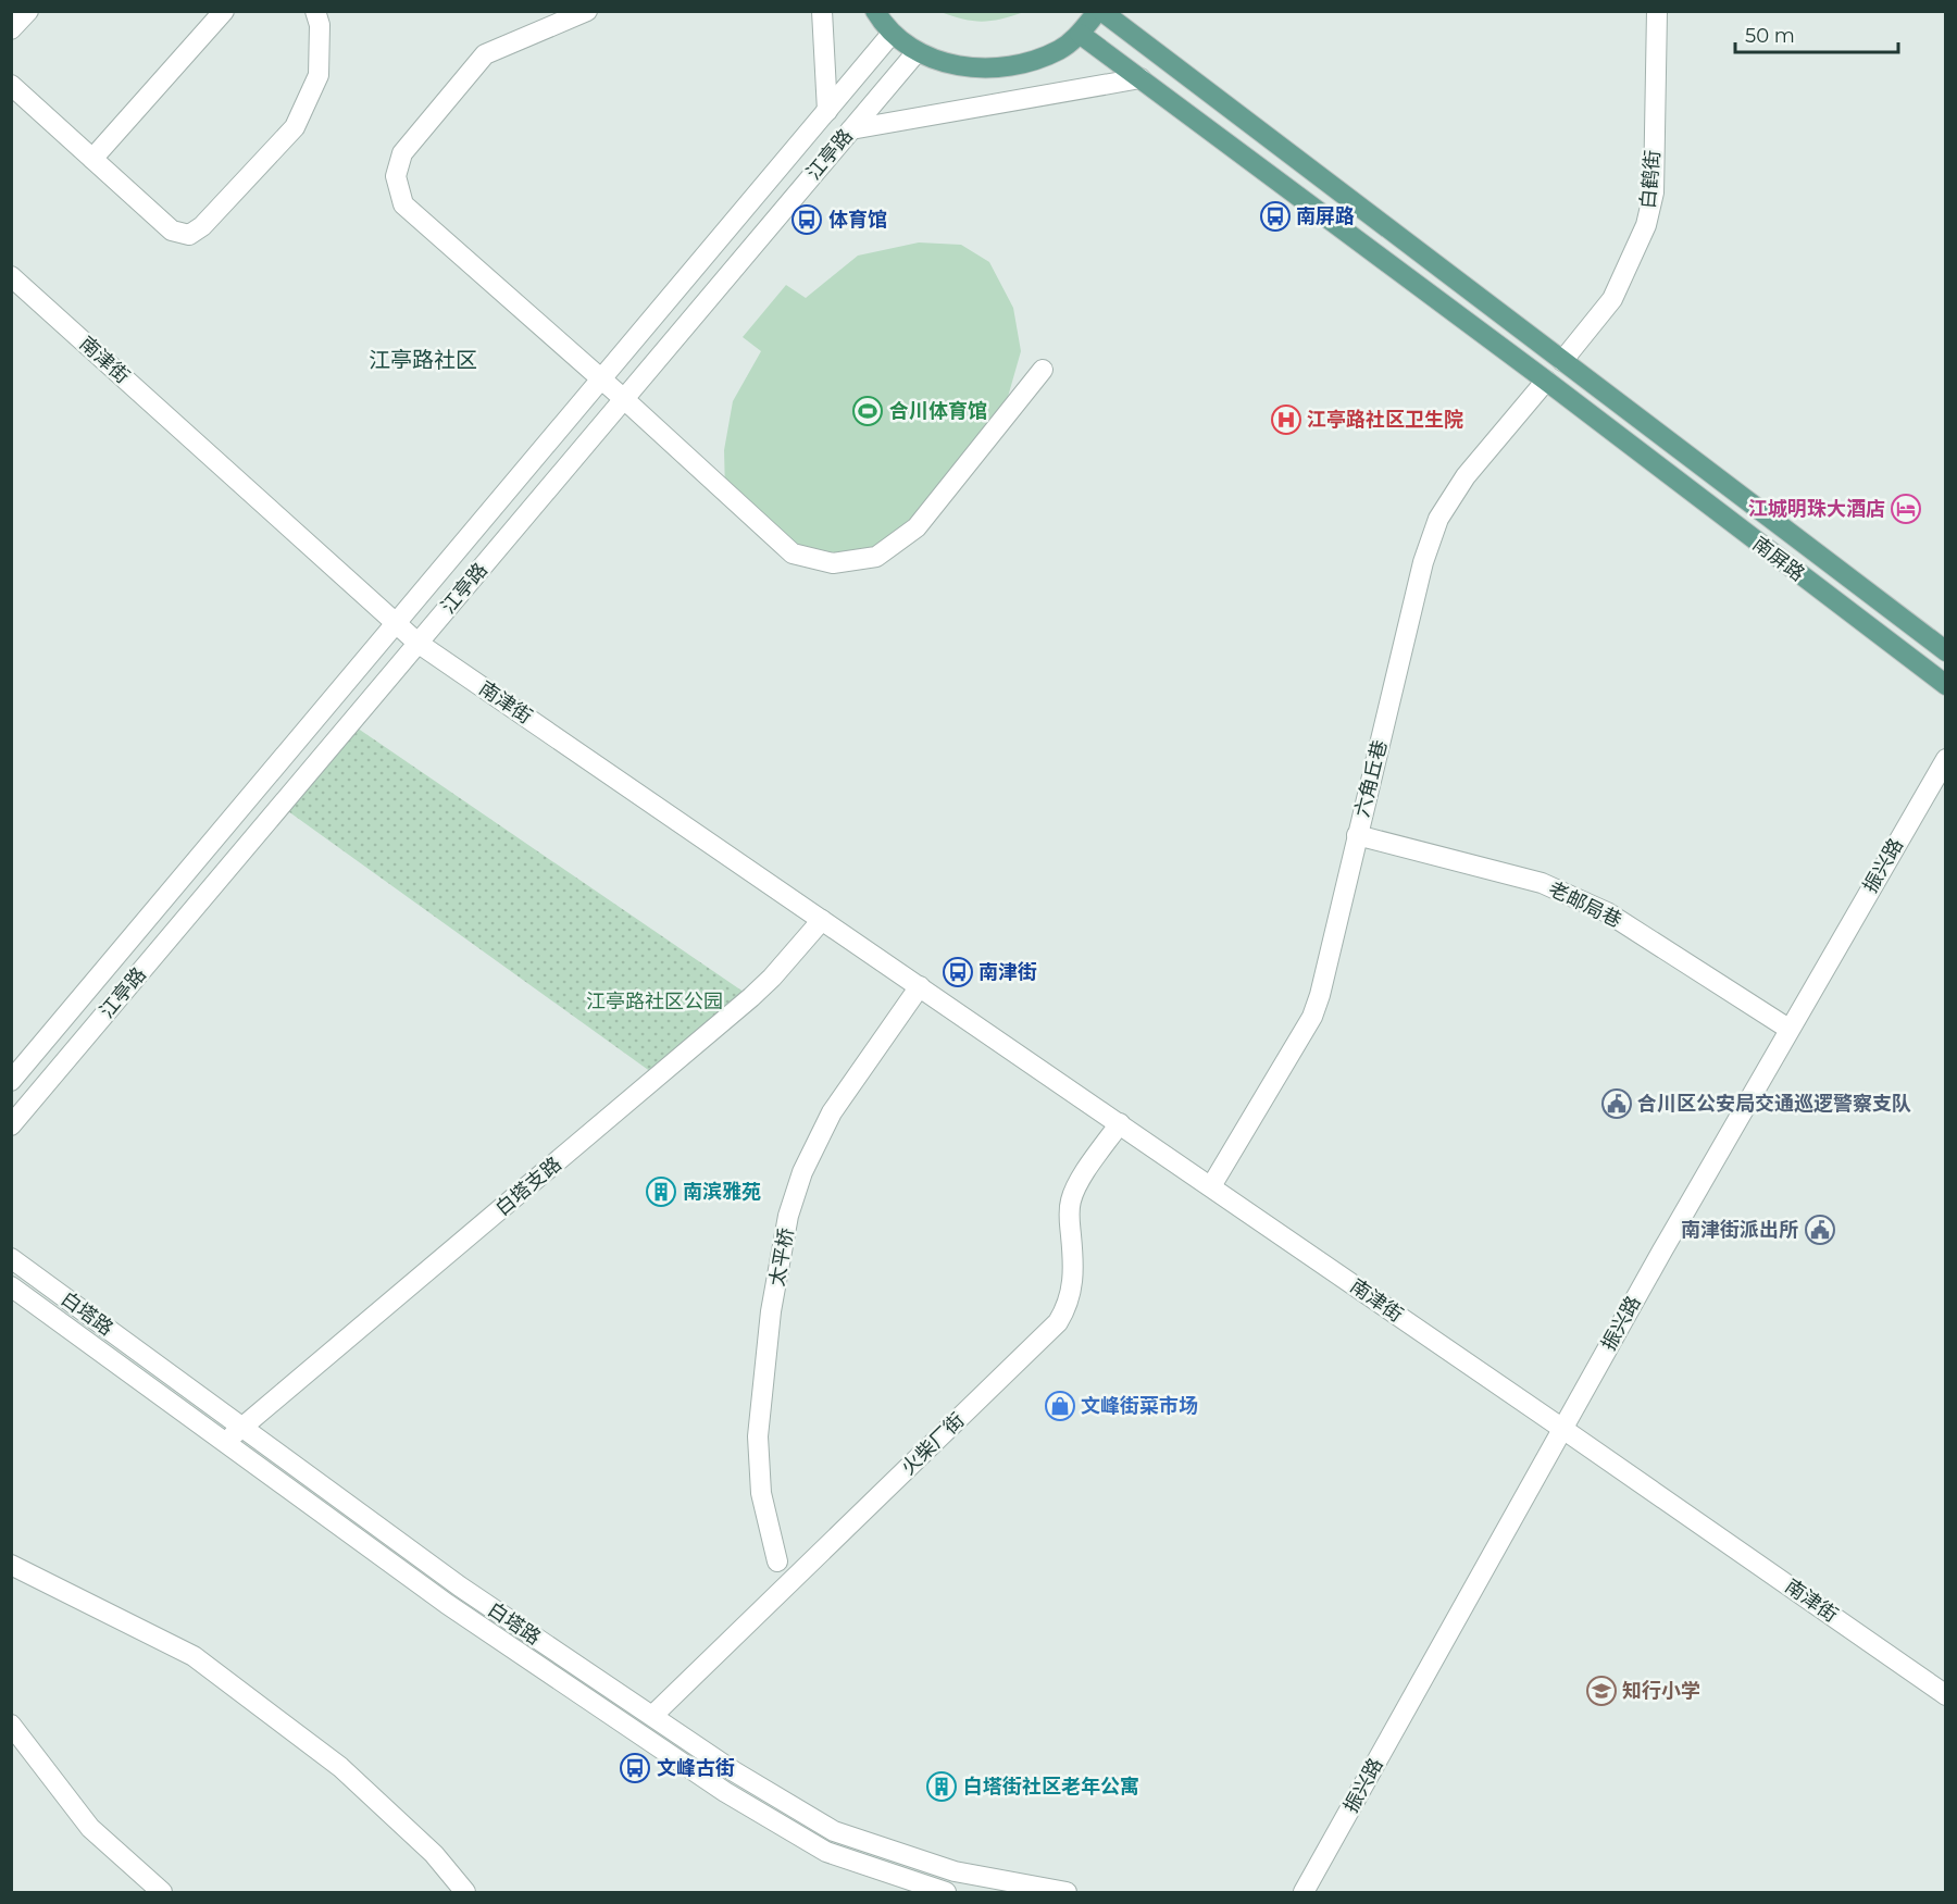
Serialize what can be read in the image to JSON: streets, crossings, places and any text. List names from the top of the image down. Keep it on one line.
{"streets":{"main road":["南屏路"],"street":["江亭路","白鹤街","南津街","六角丘巷","振兴路","老邮局巷","白塔支路","太平桥","白塔路","火柴厂街"]},"crossings":[["江亭路","南津街"],["白鹤街","南屏路"],["南津街","六角丘巷"],["南津街","振兴路"],["南津街","白塔支路"],["南津街","太平桥"],["南津街","火柴厂街"],["南屏路","六角丘巷"],["六角丘巷","老邮局巷"],["振兴路","老邮局巷"],["白塔支路","白塔路"],["白塔路","火柴厂街"]],"districts":["江亭路社区"],"parks":["江亭路社区公园"],"places":{"bus stop":["南屏路","体育馆","南津街","文峰古街"],"sports":["合川体育馆"],"hospital":["江亭路社区卫生院"],"hotel":["江城明珠大酒店"],"public building":["合川区公安局交通巡逻警察支队","南津街派出所"],"building":["南滨雅苑","白塔街社区老年公寓"],"shop":["文峰街菜市场"],"school or university":["知行小学"]},"scale_bar":"50 m"}
